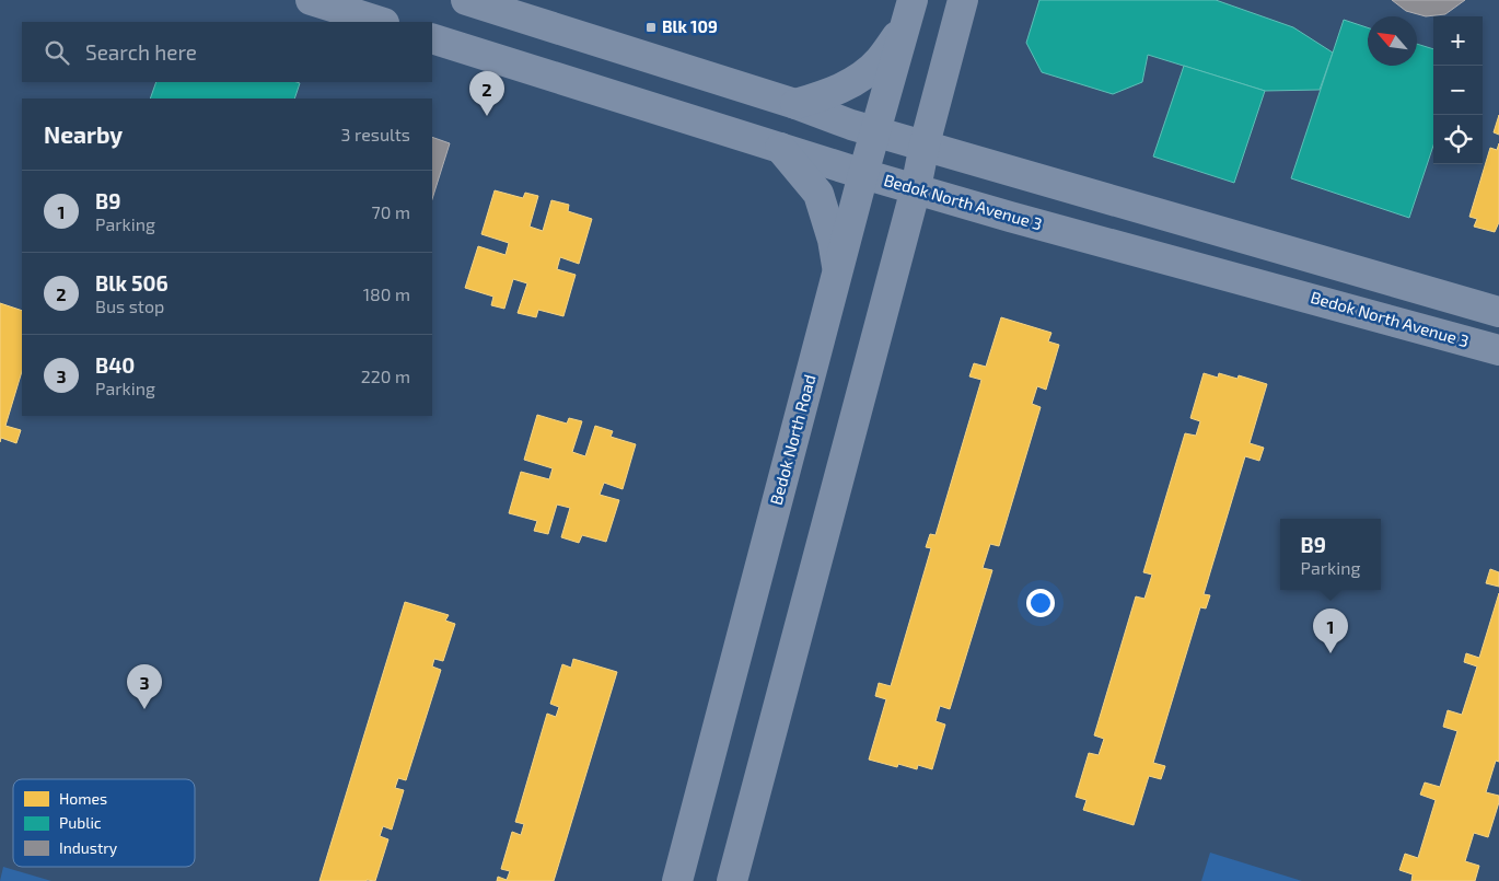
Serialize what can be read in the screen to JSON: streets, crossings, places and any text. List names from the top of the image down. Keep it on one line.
{"streets":{"main road":["Bedok North Avenue 3","Bedok North Road"]},"crossings":[["Bedok North Avenue 3","Bedok North Road"]],"places":{"transit":["Blk 109"]},"legend":["Homes","Public","Industry"],"north":"top left","page":{"map_buttons":["+","−"],"search":"Search here","pins":["2","1","3"],"heading":["Nearby","3 results"],"list":[{"mark":"1","name":"B9","note":"Parking","value":"70 m"},{"mark":"2","name":"Blk 506","note":"Bus stop","value":"180 m"},{"mark":"3","name":"B40","note":"Parking","value":"220 m"}],"popup":["B9","Parking"]}}
